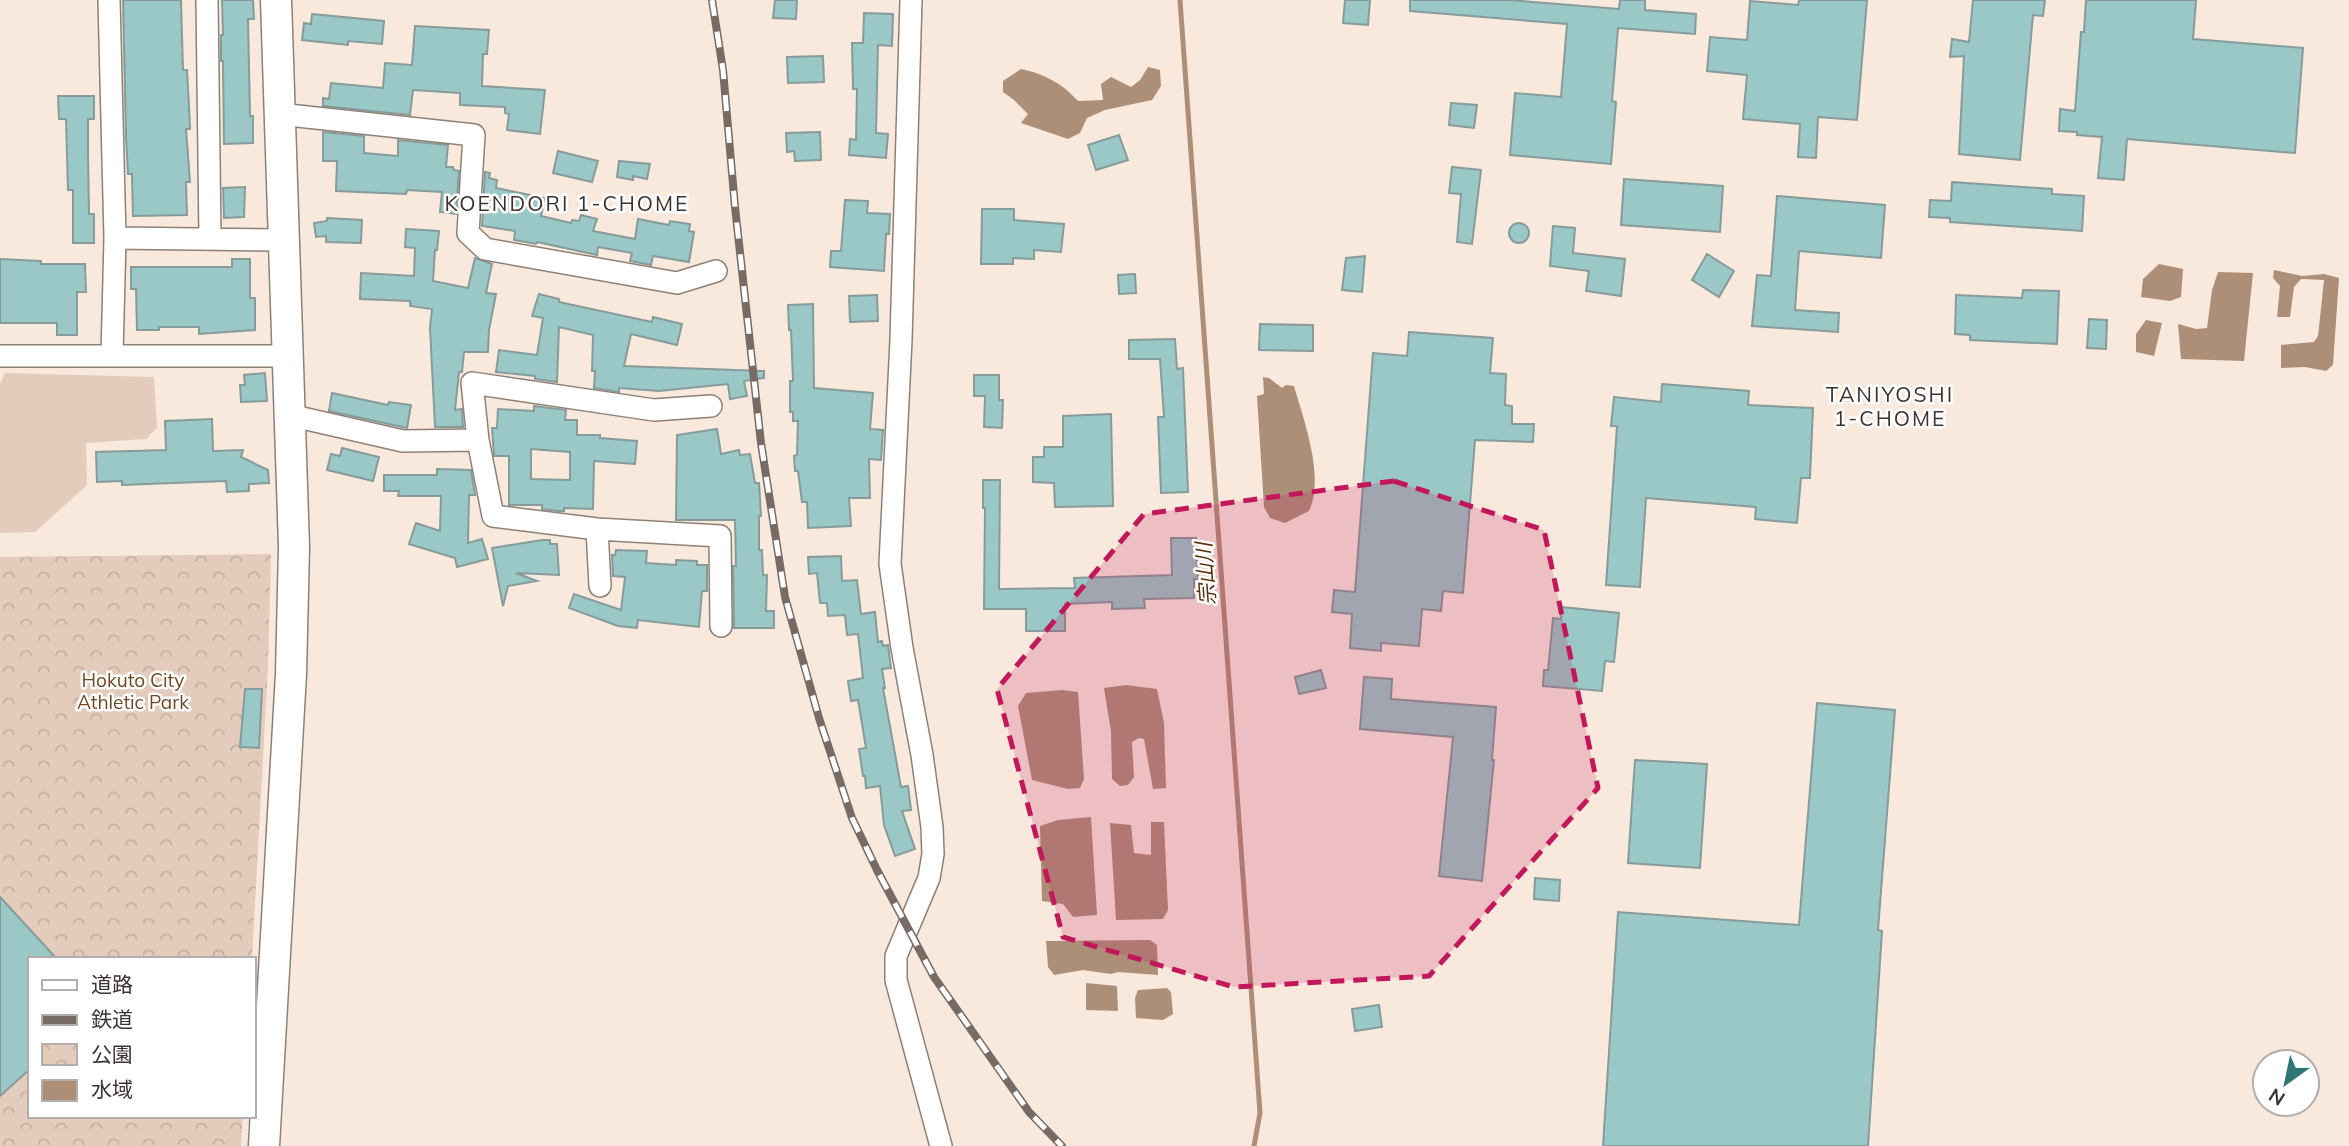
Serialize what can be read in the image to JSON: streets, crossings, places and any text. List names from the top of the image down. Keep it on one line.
{"districts":["KOENDORI 1-CHOME","TANIYOSHI 1-CHOME"],"water":["宗山川"],"parks":["Hokuto City Athletic Park"],"legend":["道路","鉄道","公園","水域"],"north":"bottom left"}
